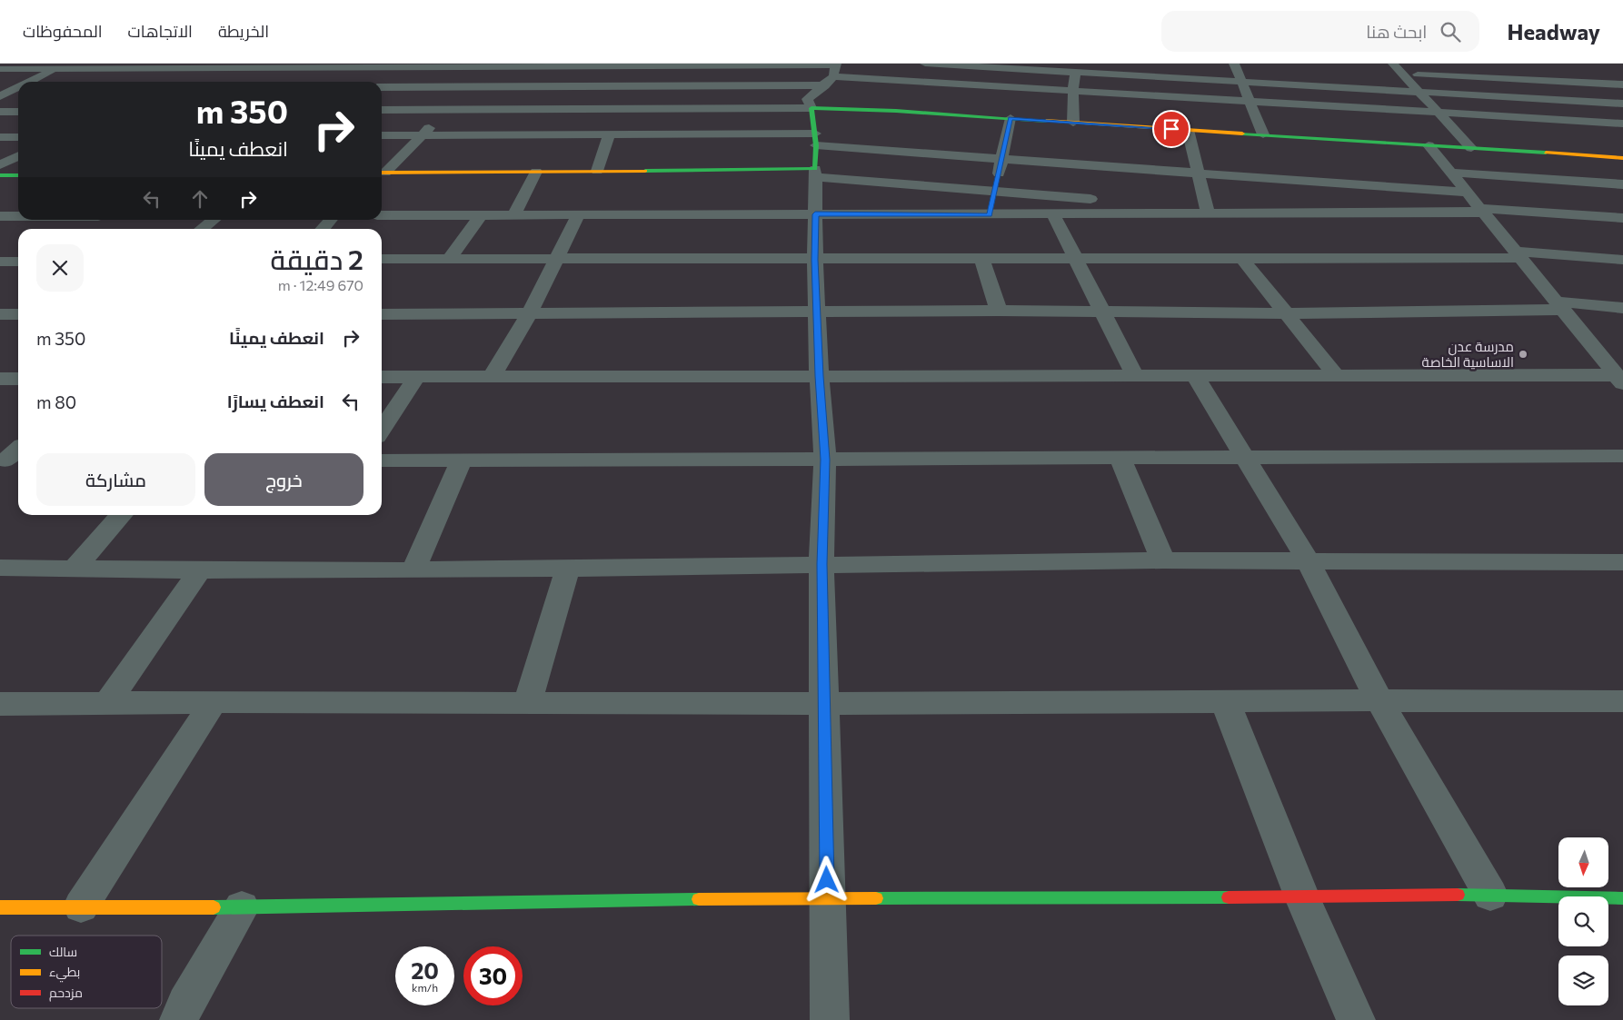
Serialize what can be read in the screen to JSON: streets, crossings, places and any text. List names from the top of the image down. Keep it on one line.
{"places":["مدرسة عدن الاساسية الخاصة"],"legend":["سالك","بطيء","مزدحم"],"north":"bottom","page":{"header":"Headway","search":"ابحث هنا","nav":["الخريطة","الاتجاهات","المحفوظات"],"turn":["350 m","انعطف يمينًا"],"heading":["2 دقيقة","670 m · 12:49"],"list":[{"name":"انعطف يمينًا","value":"350 m"},{"name":"انعطف يسارًا","value":"80 m"}],"buttons":["خروج","مشاركة"],"speed":"20 km/h","limit":"30"}}
